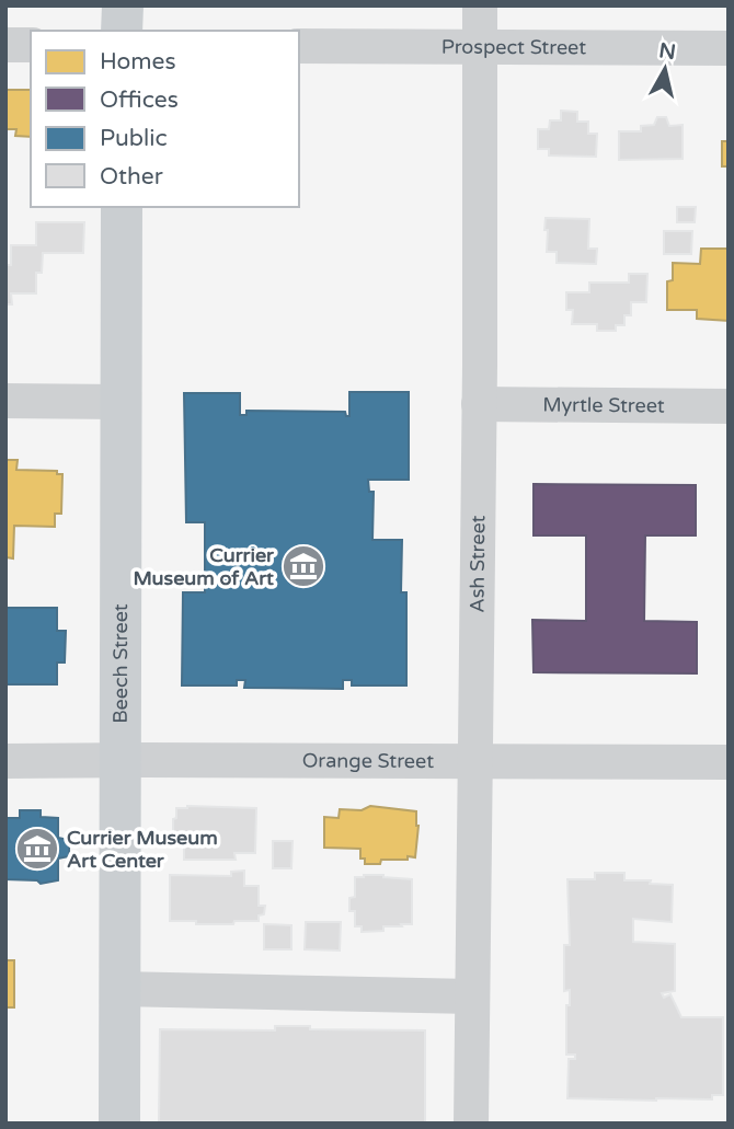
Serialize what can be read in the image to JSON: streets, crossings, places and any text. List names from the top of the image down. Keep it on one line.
{"streets":{"main road":["Beech Street"],"street":["Prospect Street","Myrtle Street","Ash Street","Orange Street"]},"crossings":[["Prospect Street","Ash Street"],["Myrtle Street","Ash Street"],["Ash Street","Orange Street"],["Beech Street","Orange Street"]],"places":{"museum":["Currier Museum of Art","Currier Museum Art Center"]},"legend":["Homes","Offices","Public","Other"],"north":"top"}
